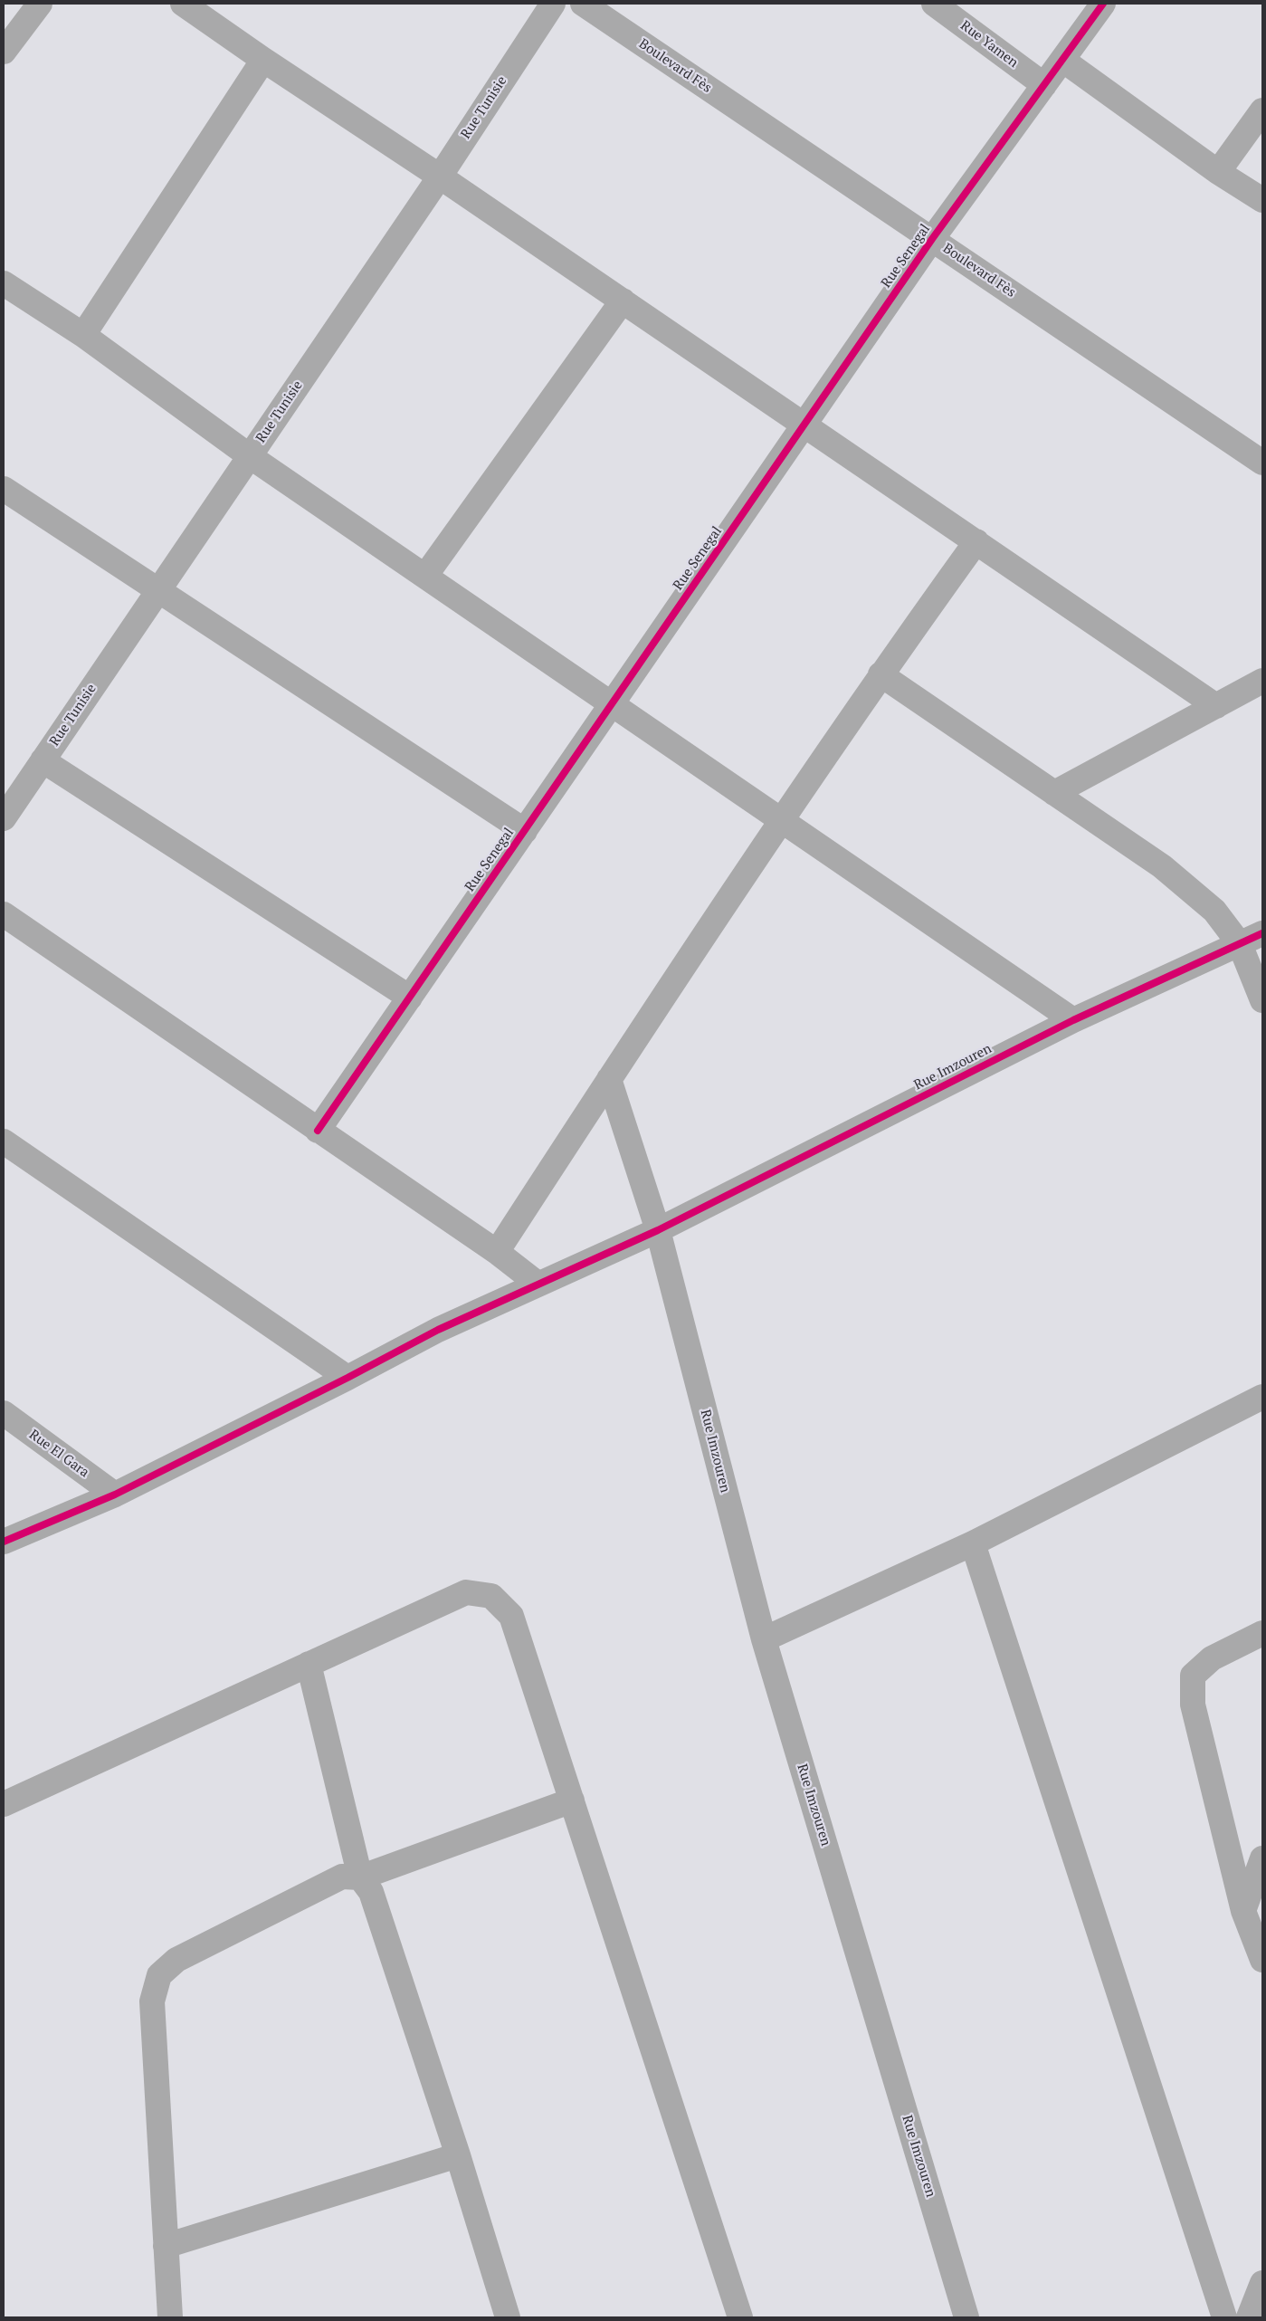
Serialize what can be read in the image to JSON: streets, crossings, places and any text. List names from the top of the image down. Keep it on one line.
{"streets":{"street":["Rue Yamen","Boulevard Fès","Rue Tunisie","Rue Senegal","Rue Imzouren","Rue El Gara"]},"crossings":[["Rue Yamen","Rue Senegal"],["Boulevard Fès","Rue Senegal"]]}
